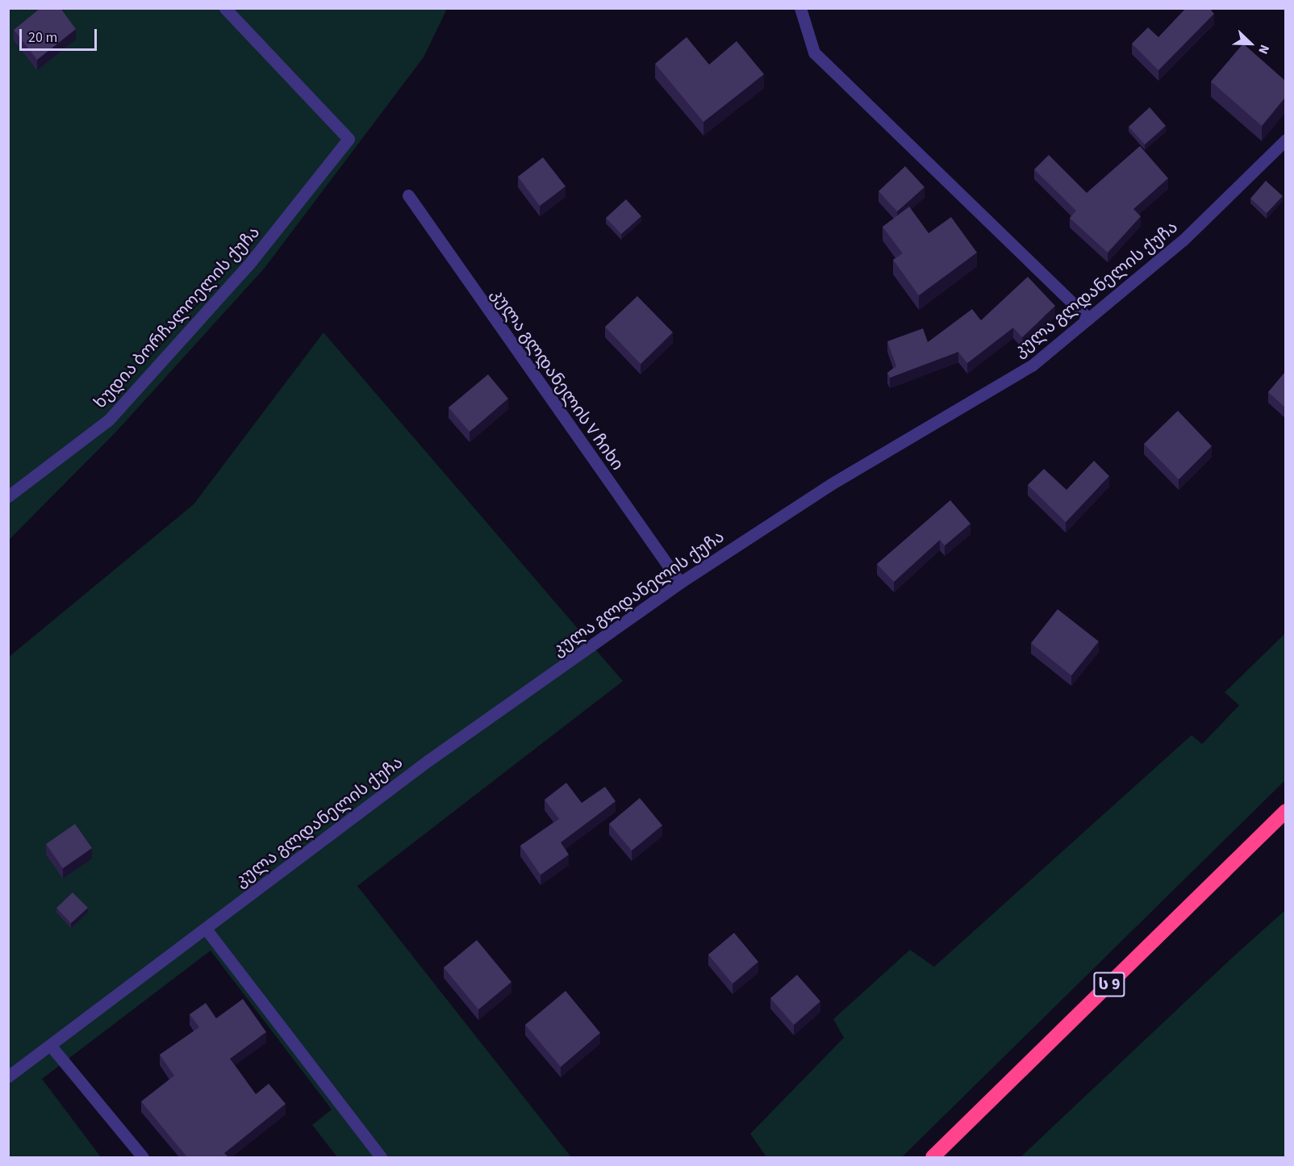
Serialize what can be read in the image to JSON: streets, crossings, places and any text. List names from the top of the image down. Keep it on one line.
{"streets":{"highway":["ს 9"],"street":["კულა გლდანელის ქუჩა","ხუდია ბორჩალოელის ქუჩა","კულა გლდანელის V ჩიხი"]},"crossings":[["კულა გლდანელის ქუჩა","კულა გლდანელის V ჩიხი"]],"scale_bar":"20 m","north":"bottom right"}
